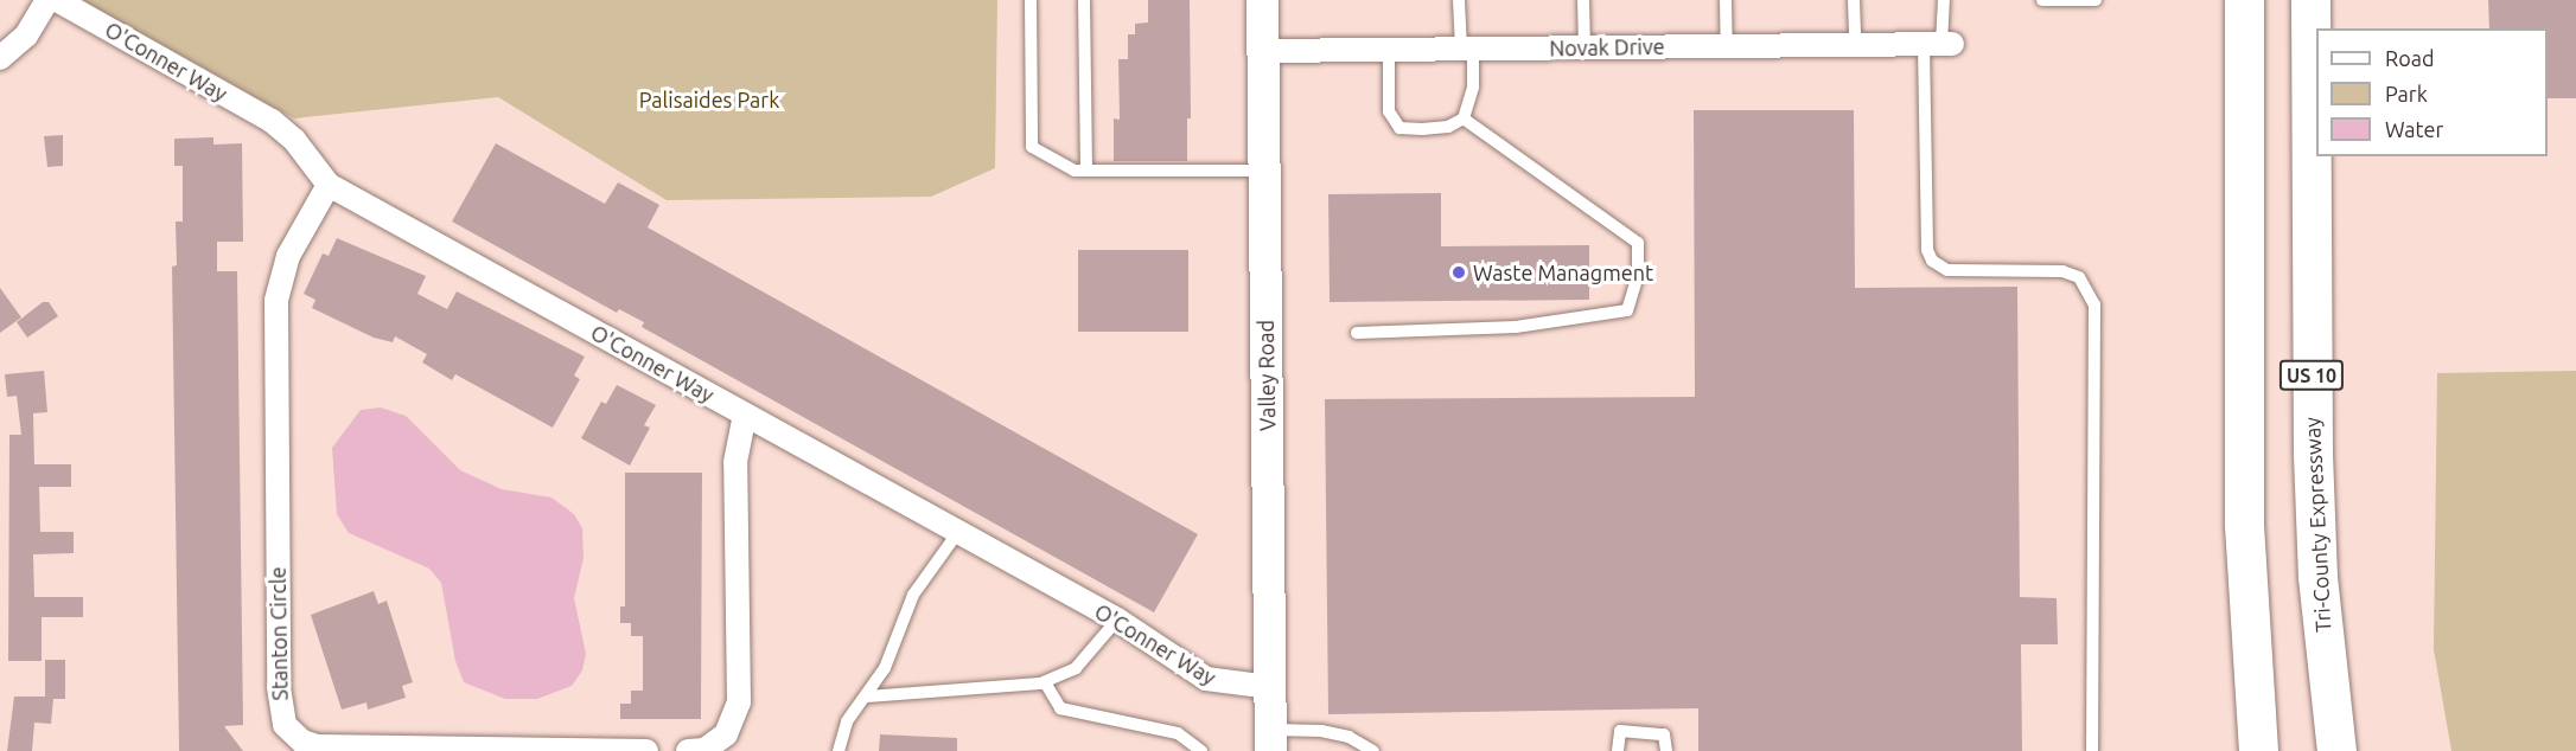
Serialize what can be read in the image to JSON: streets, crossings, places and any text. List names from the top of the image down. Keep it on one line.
{"streets":{"highway":["US 10","Tri-County Expressway"],"main road":["Valley Road"],"street":["Novak Drive","O'Conner Way","Stanton Circle"]},"crossings":[["Novak Drive","Valley Road"],["O'Conner Way","Valley Road"],["O'Conner Way","Stanton Circle"]],"parks":["Palisaides Park"],"places":["Waste Managment"],"legend":["Road","Park","Water"]}
